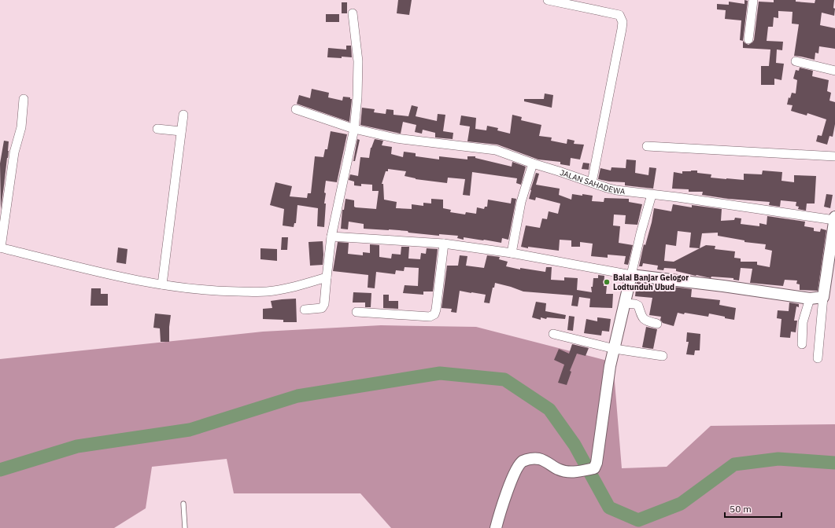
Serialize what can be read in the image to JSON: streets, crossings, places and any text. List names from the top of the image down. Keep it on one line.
{"streets":{"street":["JALAN SAHADEWA"]},"places":["Balai Banjar Gelogor Lodtunduh Ubud"],"scale_bar":"50 m"}
